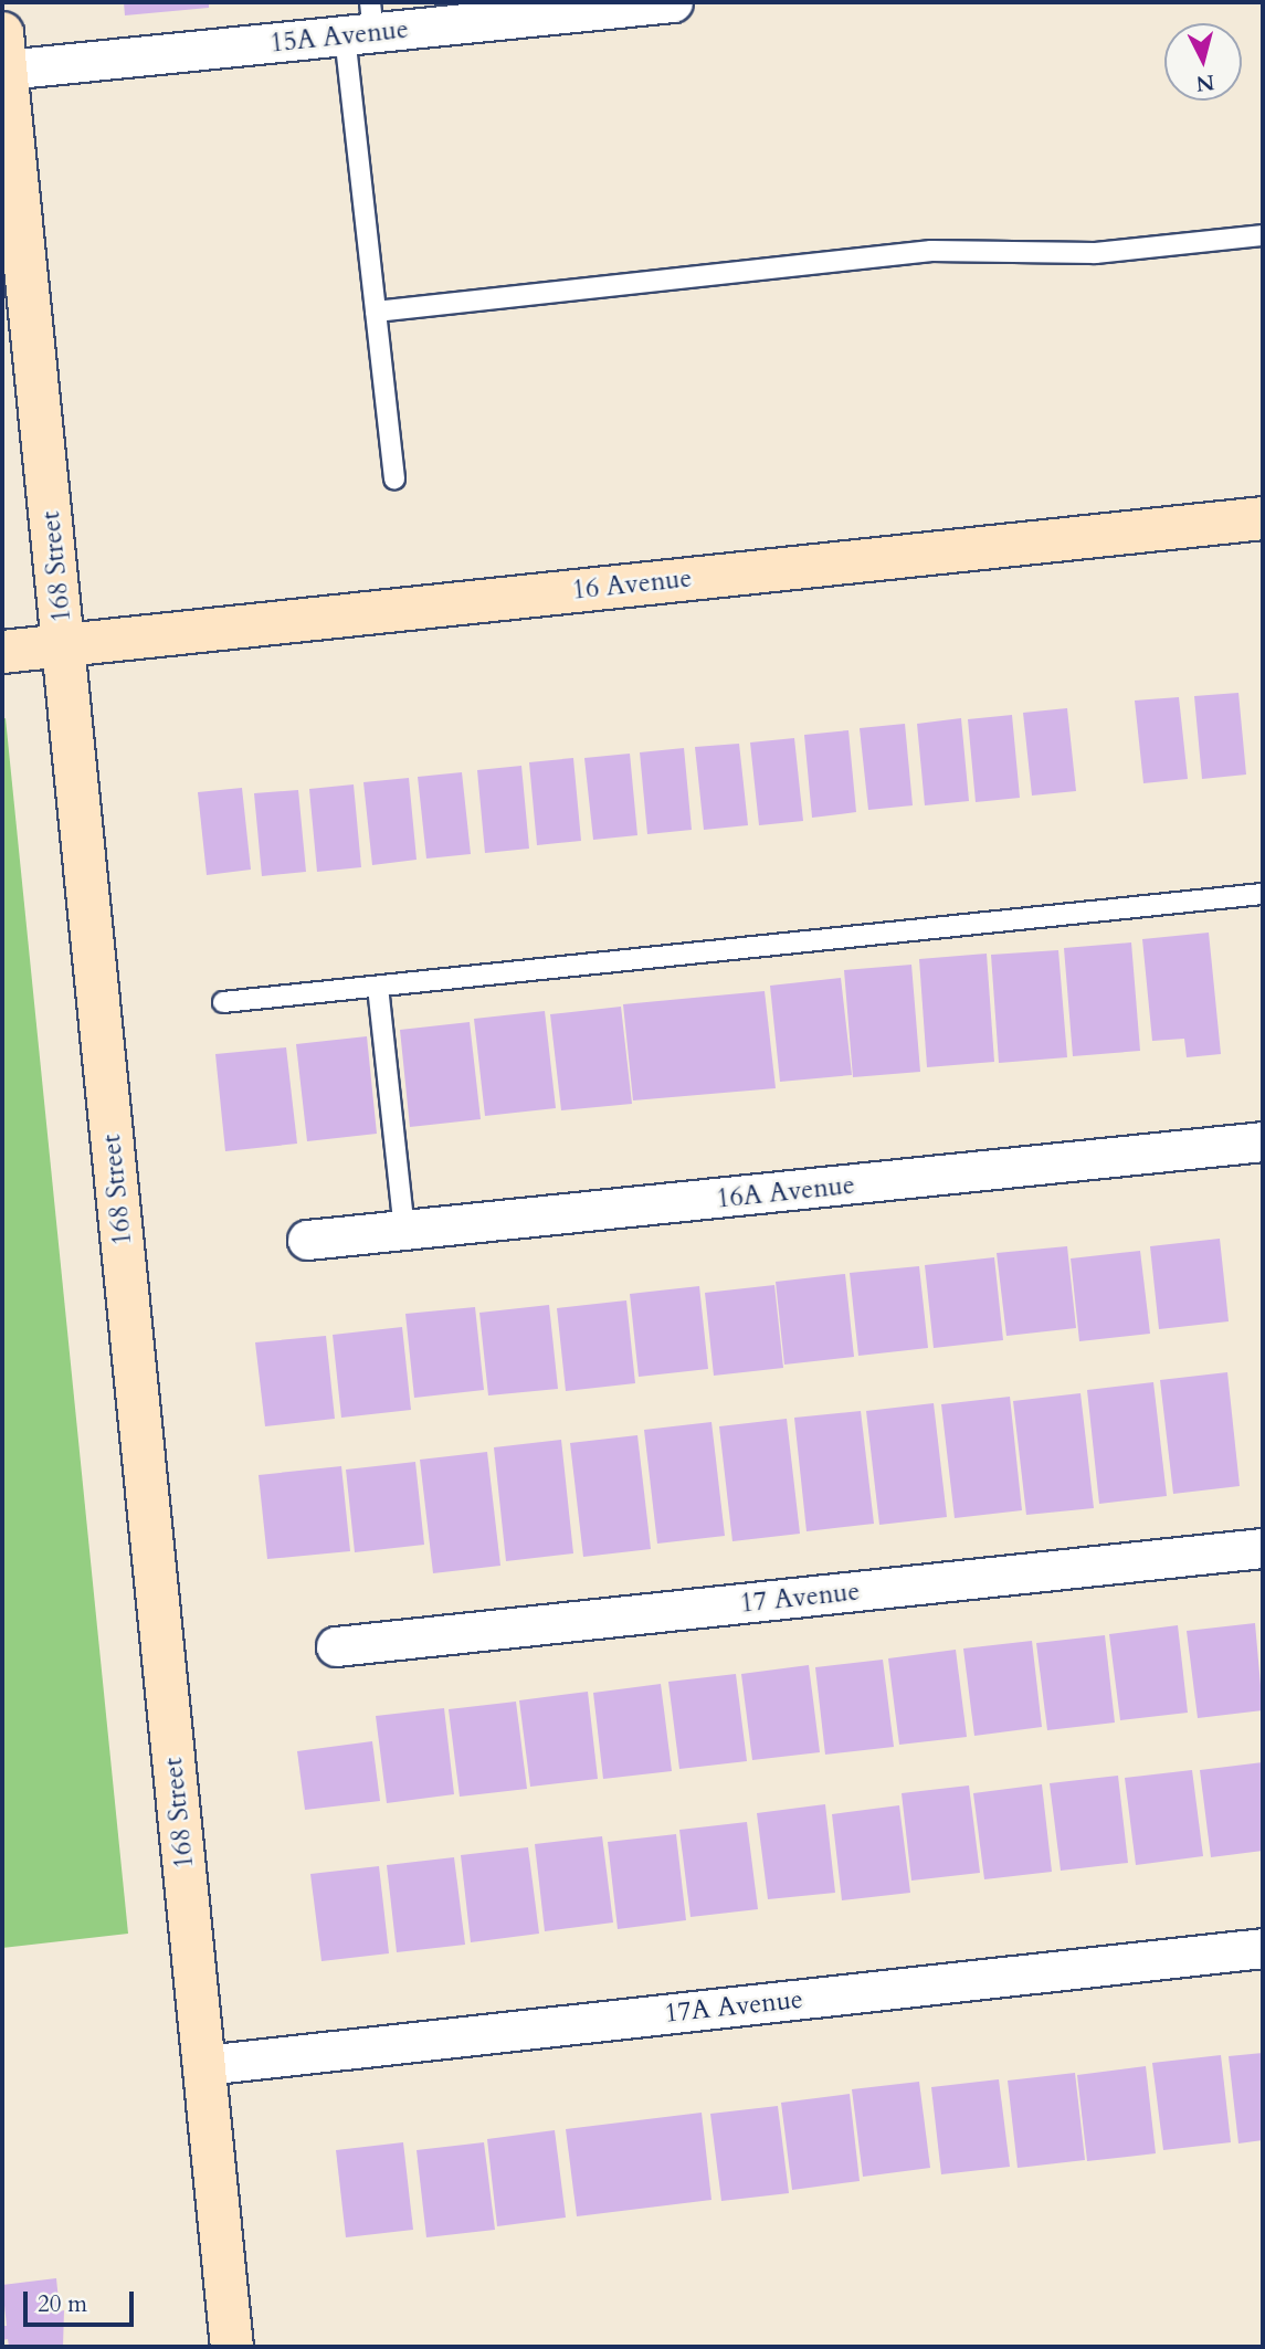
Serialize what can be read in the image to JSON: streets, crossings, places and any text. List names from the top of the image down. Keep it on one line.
{"streets":{"main road":["168 Street","16 Avenue"],"street":["15A Avenue","16A Avenue","17 Avenue","17A Avenue"]},"crossings":[["15A Avenue","168 Street"],["168 Street","16 Avenue"],["168 Street","17A Avenue"]],"scale_bar":"20 m","north":"bottom"}
